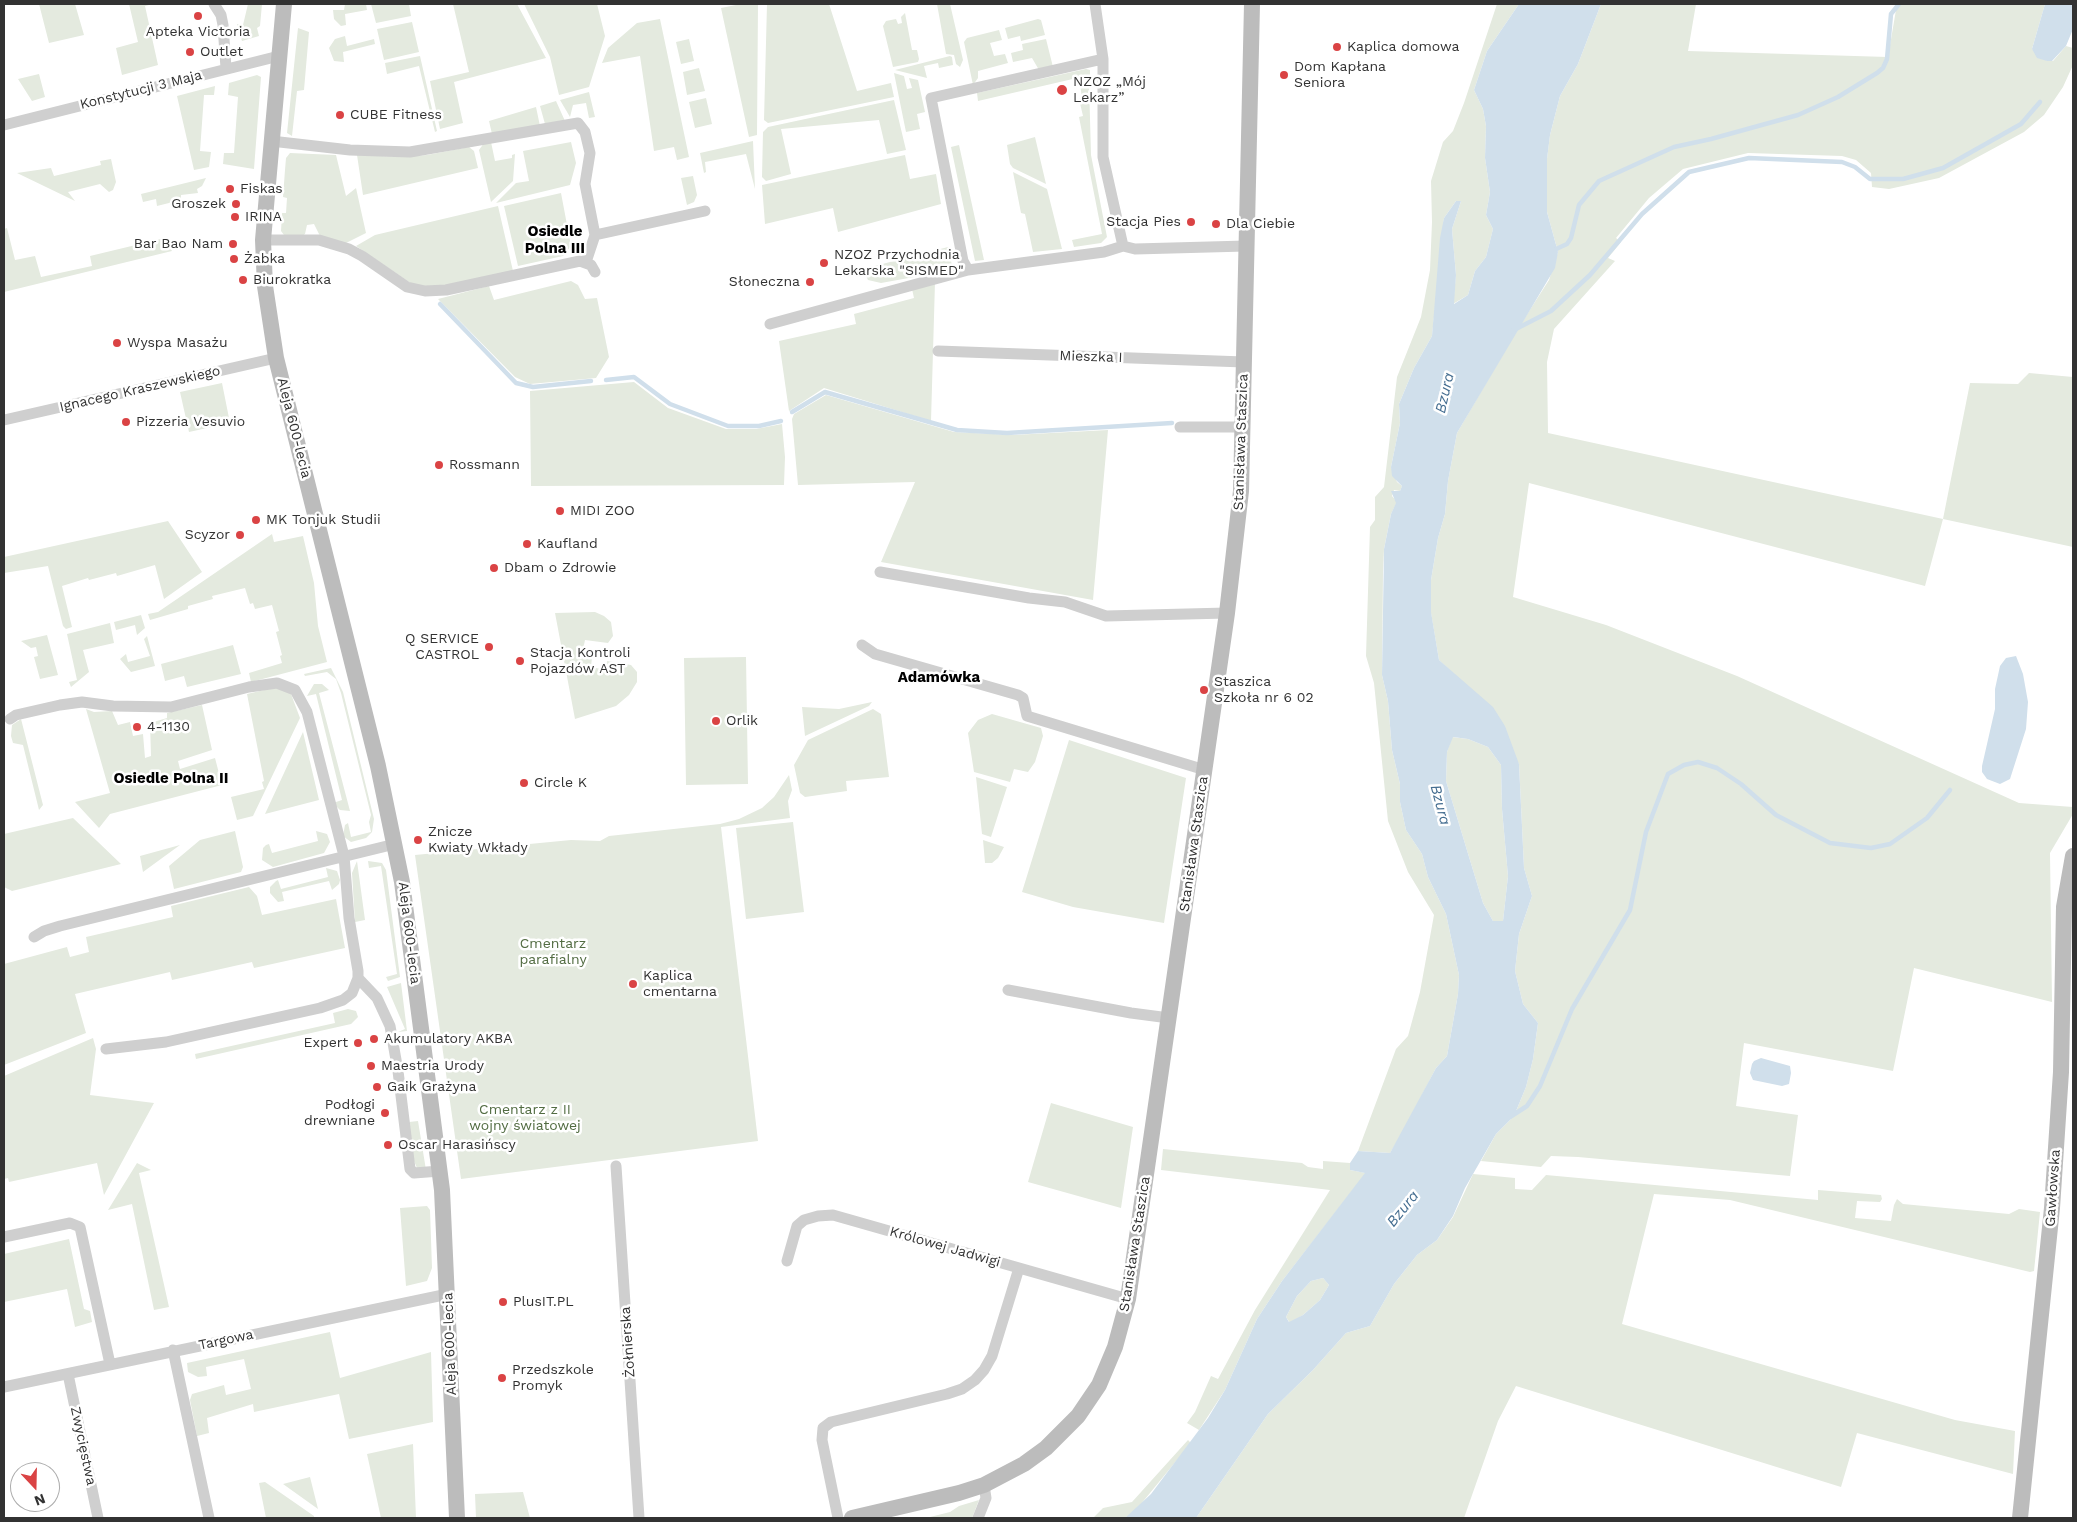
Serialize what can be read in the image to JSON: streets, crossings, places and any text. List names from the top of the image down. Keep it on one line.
{"streets":{"street":["Konstytucji 3 Maja","Mieszka I","Ignacego Kraszewskiego","Aleja 600-lecia","Stanisława Staszica","Gawłowska","Królowej Jadwigi","Targowa","Żołnierska","Zwycięstwa"]},"crossings":[["Konstytucji 3 Maja","Aleja 600-lecia"],["Mieszka I","Stanisława Staszica"],["Ignacego Kraszewskiego","Aleja 600-lecia"],["Aleja 600-lecia","Targowa"],["Stanisława Staszica","Królowej Jadwigi"],["Targowa","Zwycięstwa"]],"districts":["Osiedle Polna III","Adamówka","Osiedle Polna II"],"water":["Bzura"],"parks":["Cmentarz parafialny","Cmentarz z II wojny światowej"],"places":["Apteka Victoria","Kaplica domowa","Outlet","Dom Kapłana Seniora","NZOZ „Mój Lekarz”","CUBE Fitness","Fiskas","Groszek","IRINA","Stacja Pies","Dla Ciebie","Bar Bao Nam","Żabka","NZOZ Przychodnia Lekarska \"SISMED\"","Biurokratka","Słoneczna","Wyspa Masażu","Pizzeria Vesuvio","Rossmann","MIDI ZOO","MK Tonjuk Studii","Scyzor","Kaufland","Dbam o Zdrowie","Q SERVICE CASTROL","Stacja Kontroli Pojazdów AST","Staszica Szkoła nr 6 02","Orlik","4-1130","Circle K","Znicze Kwiaty Wkłady","Kaplica cmentarna","Akumulatory AKBA","Expert","Maestria Urody","Gaik Grażyna","Podłogi drewniane","Oscar Harasińscy","PlusIT.PL","Przedszkole Promyk"],"north":"bottom"}
